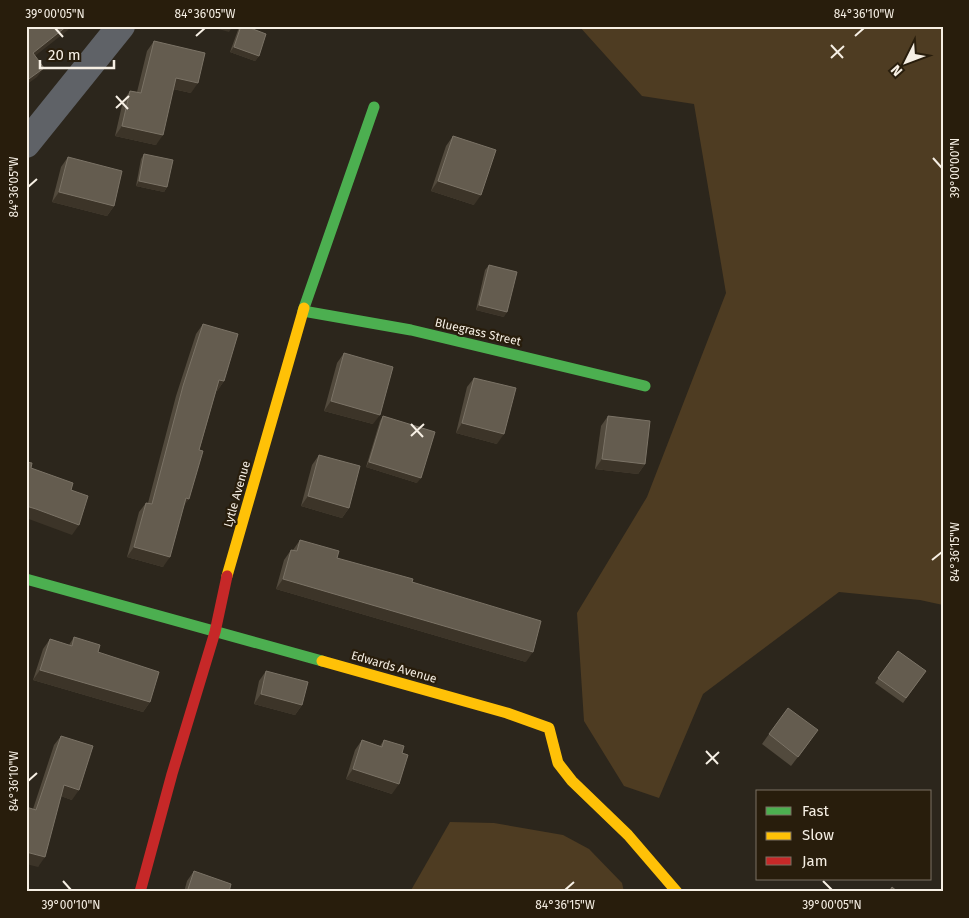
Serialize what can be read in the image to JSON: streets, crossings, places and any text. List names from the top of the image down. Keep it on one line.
{"streets":{"street":["Bluegrass Street","Lytle Avenue","Edwards Avenue"]},"crossings":[["Bluegrass Street","Lytle Avenue"],["Lytle Avenue","Edwards Avenue"]],"legend":["Fast","Slow","Jam"],"scale_bar":"20 m","north":"bottom left","coordinates":["39°00'05\"N","84°36'05\"W","84°36'10\"W","39°00'00\"N","84°36'15\"W","39°00'10\"N"]}
